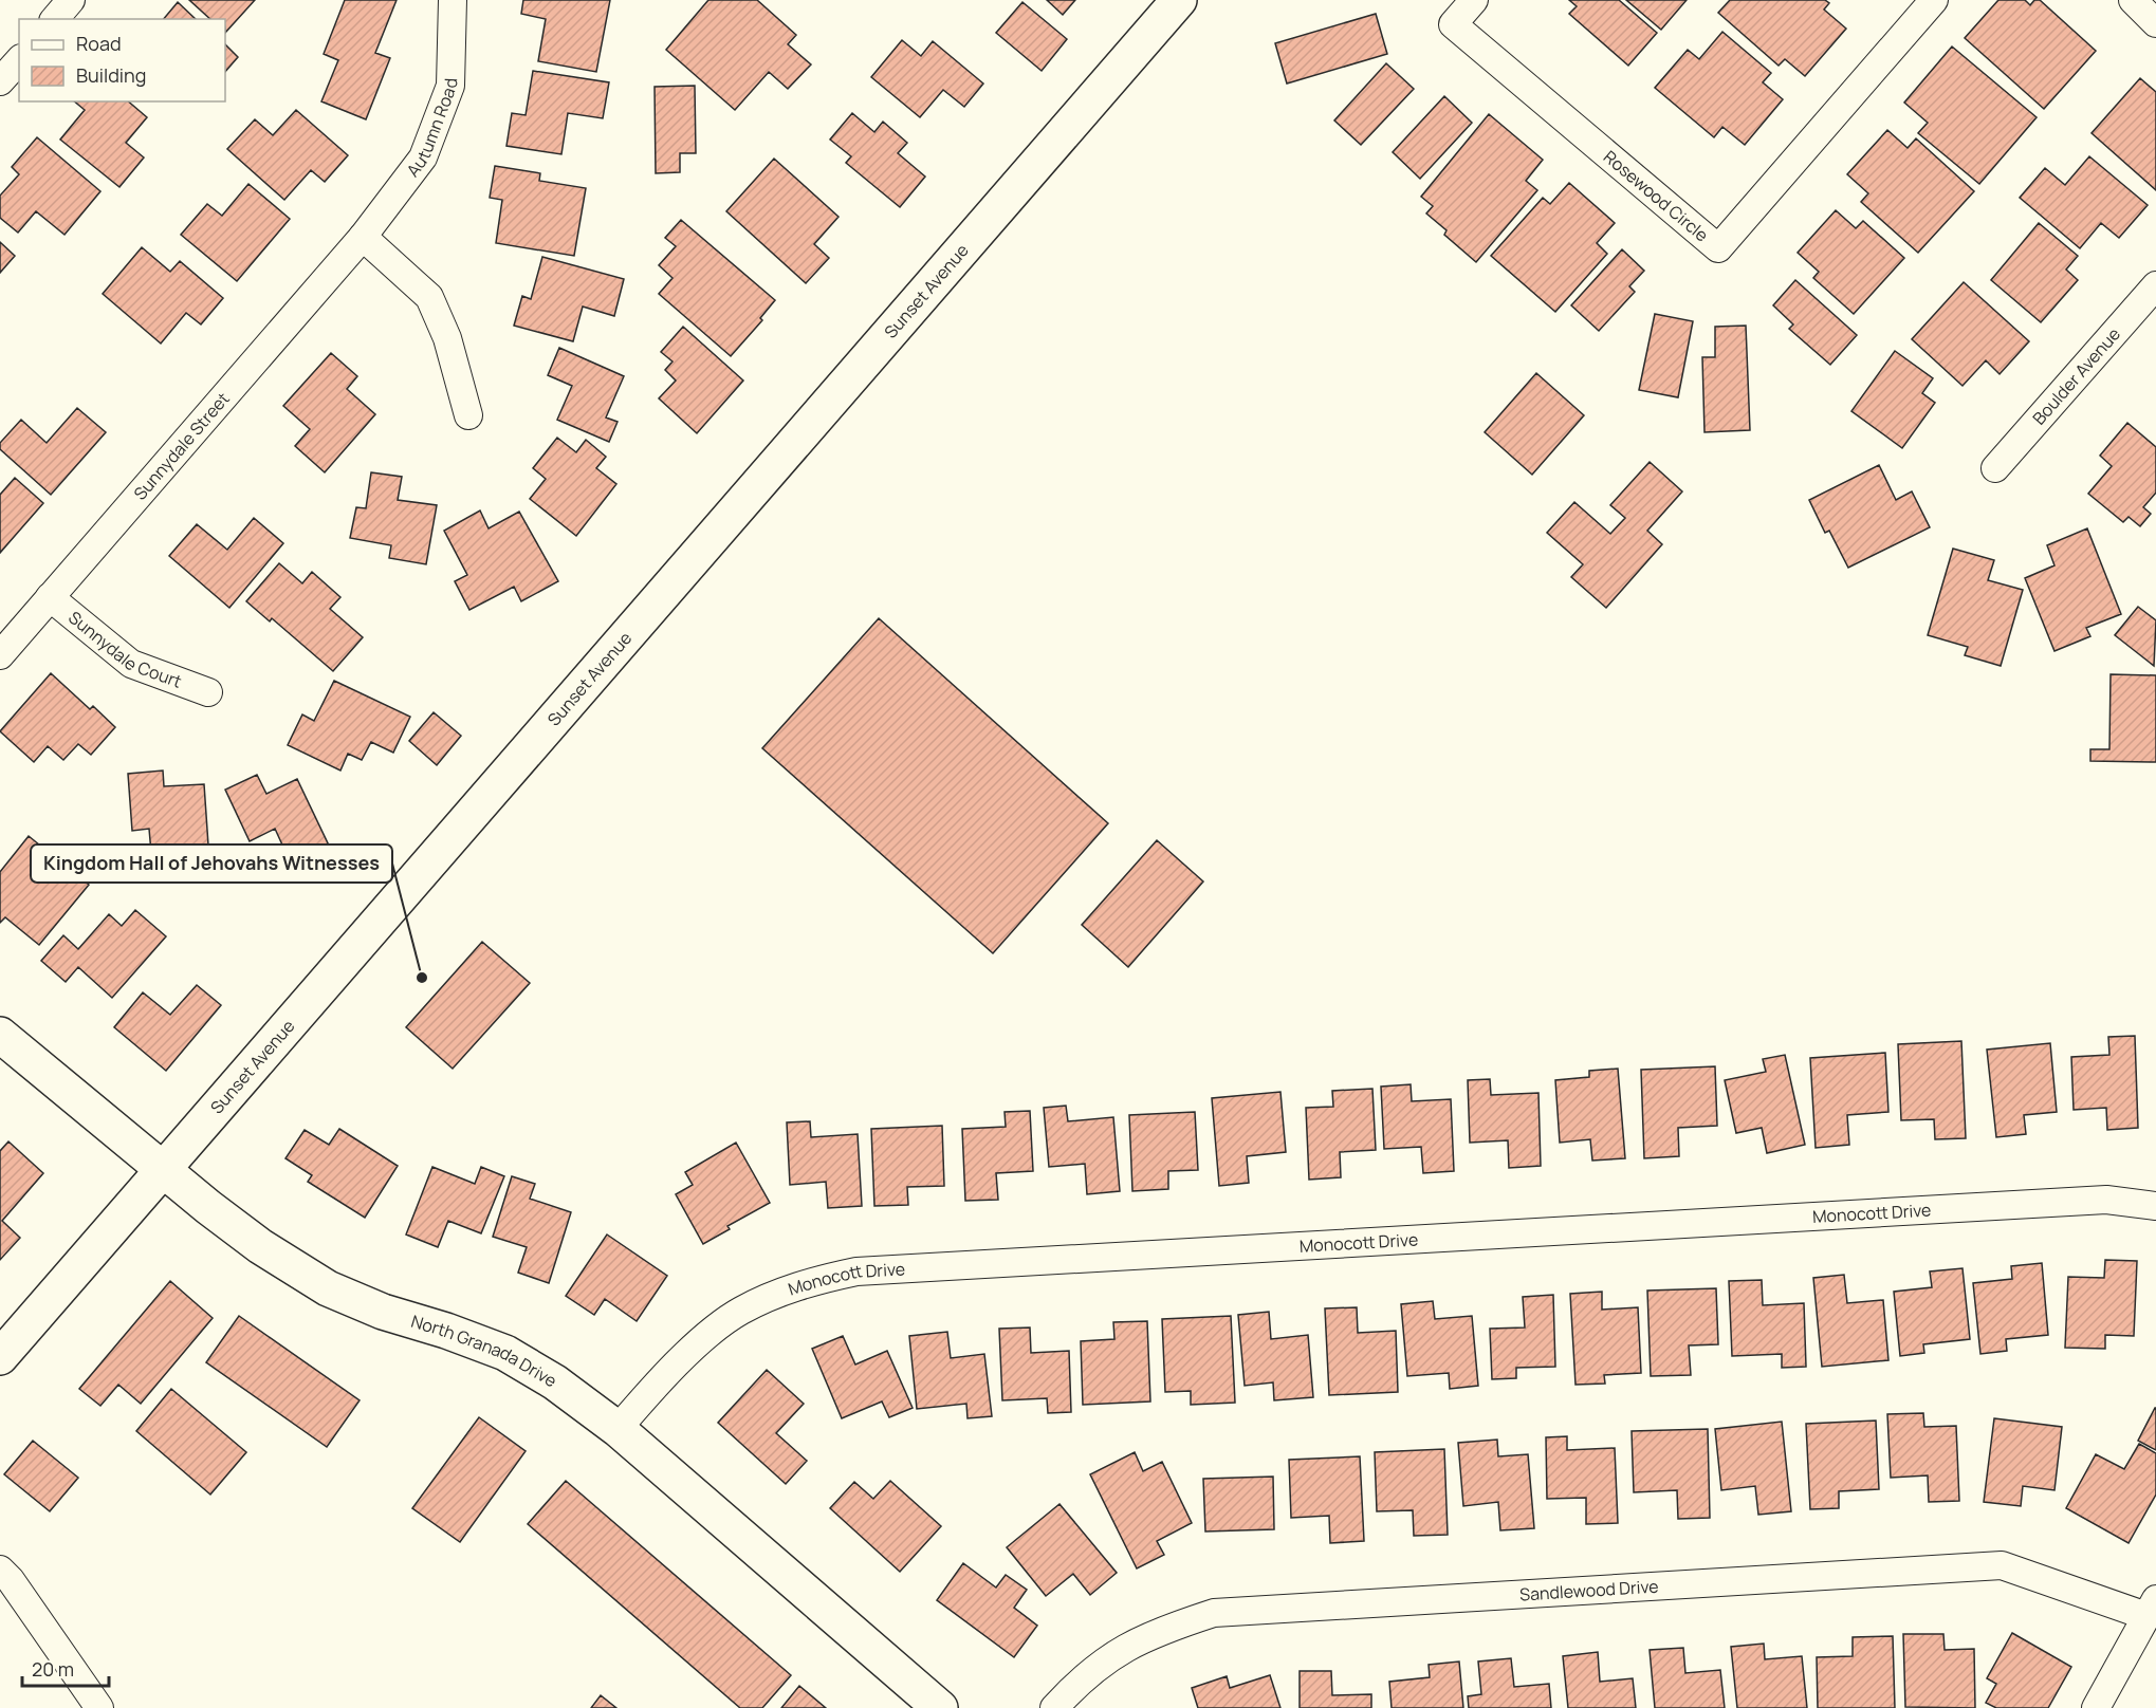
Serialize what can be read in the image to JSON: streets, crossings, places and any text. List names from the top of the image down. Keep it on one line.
{"streets":{"main road":["Sunset Avenue","North Granada Drive"],"street":["Autumn Road","Rosewood Circle","Boulder Avenue","Sunnydale Street","Sunnydale Court","Monocott Drive","Sandlewood Drive"]},"crossings":[["Autumn Road","Sunnydale Street"],["Sunset Avenue","North Granada Drive"],["Sunnydale Street","Sunnydale Court"],["Monocott Drive","North Granada Drive"]],"places":["Kingdom Hall of Jehovahs Witnesses"],"legend":["Road","Building"],"scale_bar":"20 m"}
